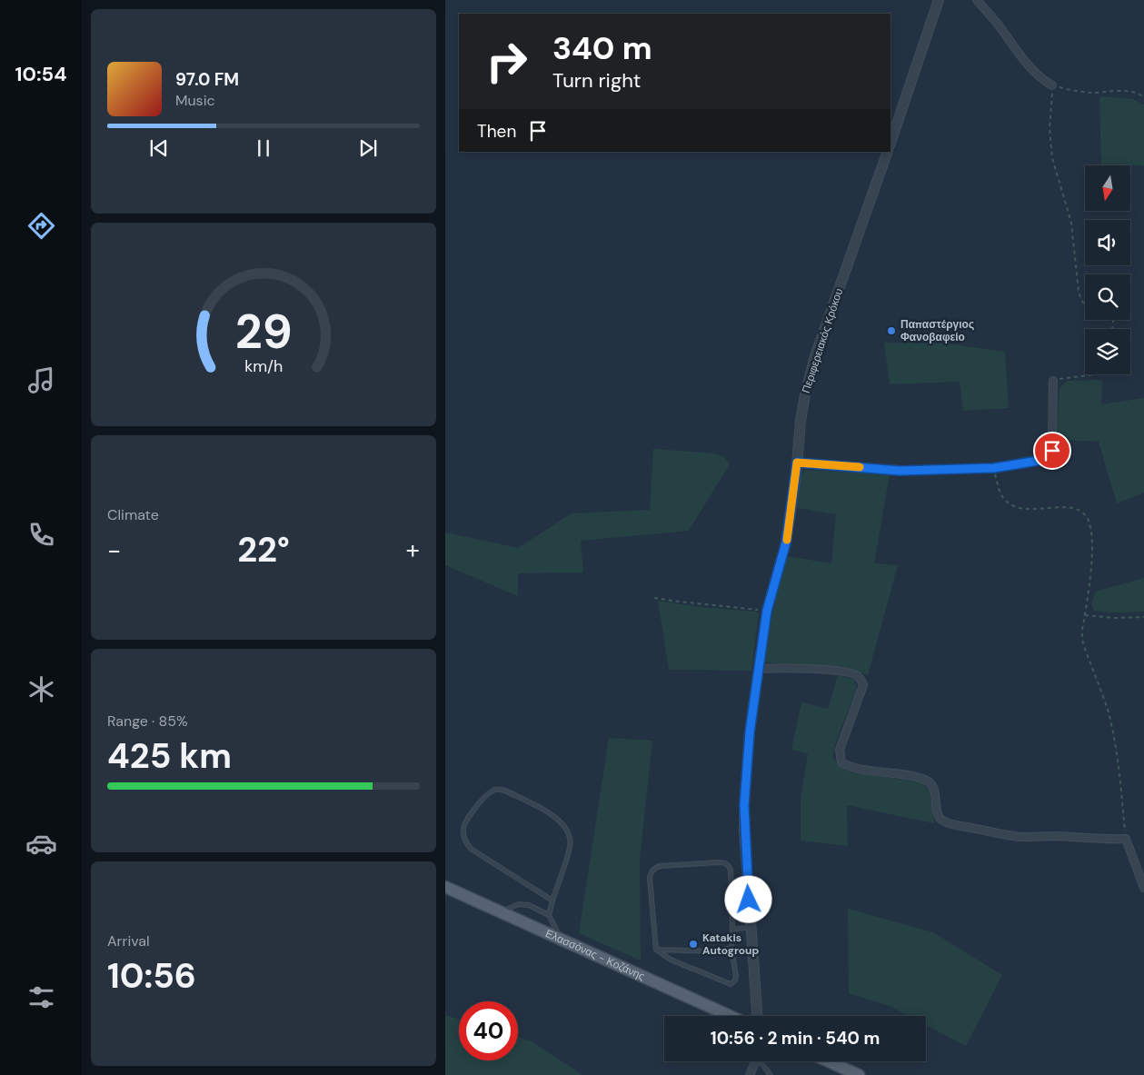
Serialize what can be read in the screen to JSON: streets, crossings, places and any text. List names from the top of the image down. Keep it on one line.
{"streets":{"main road":["Ελασσόνας - Κοζάνης"],"street":["Περιφερειακός Κρόκου"]},"places":["Παπαστέργιος Φανοβαφείο","Katakis Autogroup"],"north":"bottom","page":{"tabs":"10:54","turn":["340 m","Turn right"],"song":["97.0 FM","Music"],"then":"Then","tile":["Climate",["Range · 85%","425 km"],["Arrival","10:56"]],"heat":["−","22°","+"],"limit":"40","trip":"10:56 · 2 min · 540 m","gauge":["29","km/h"]}}
